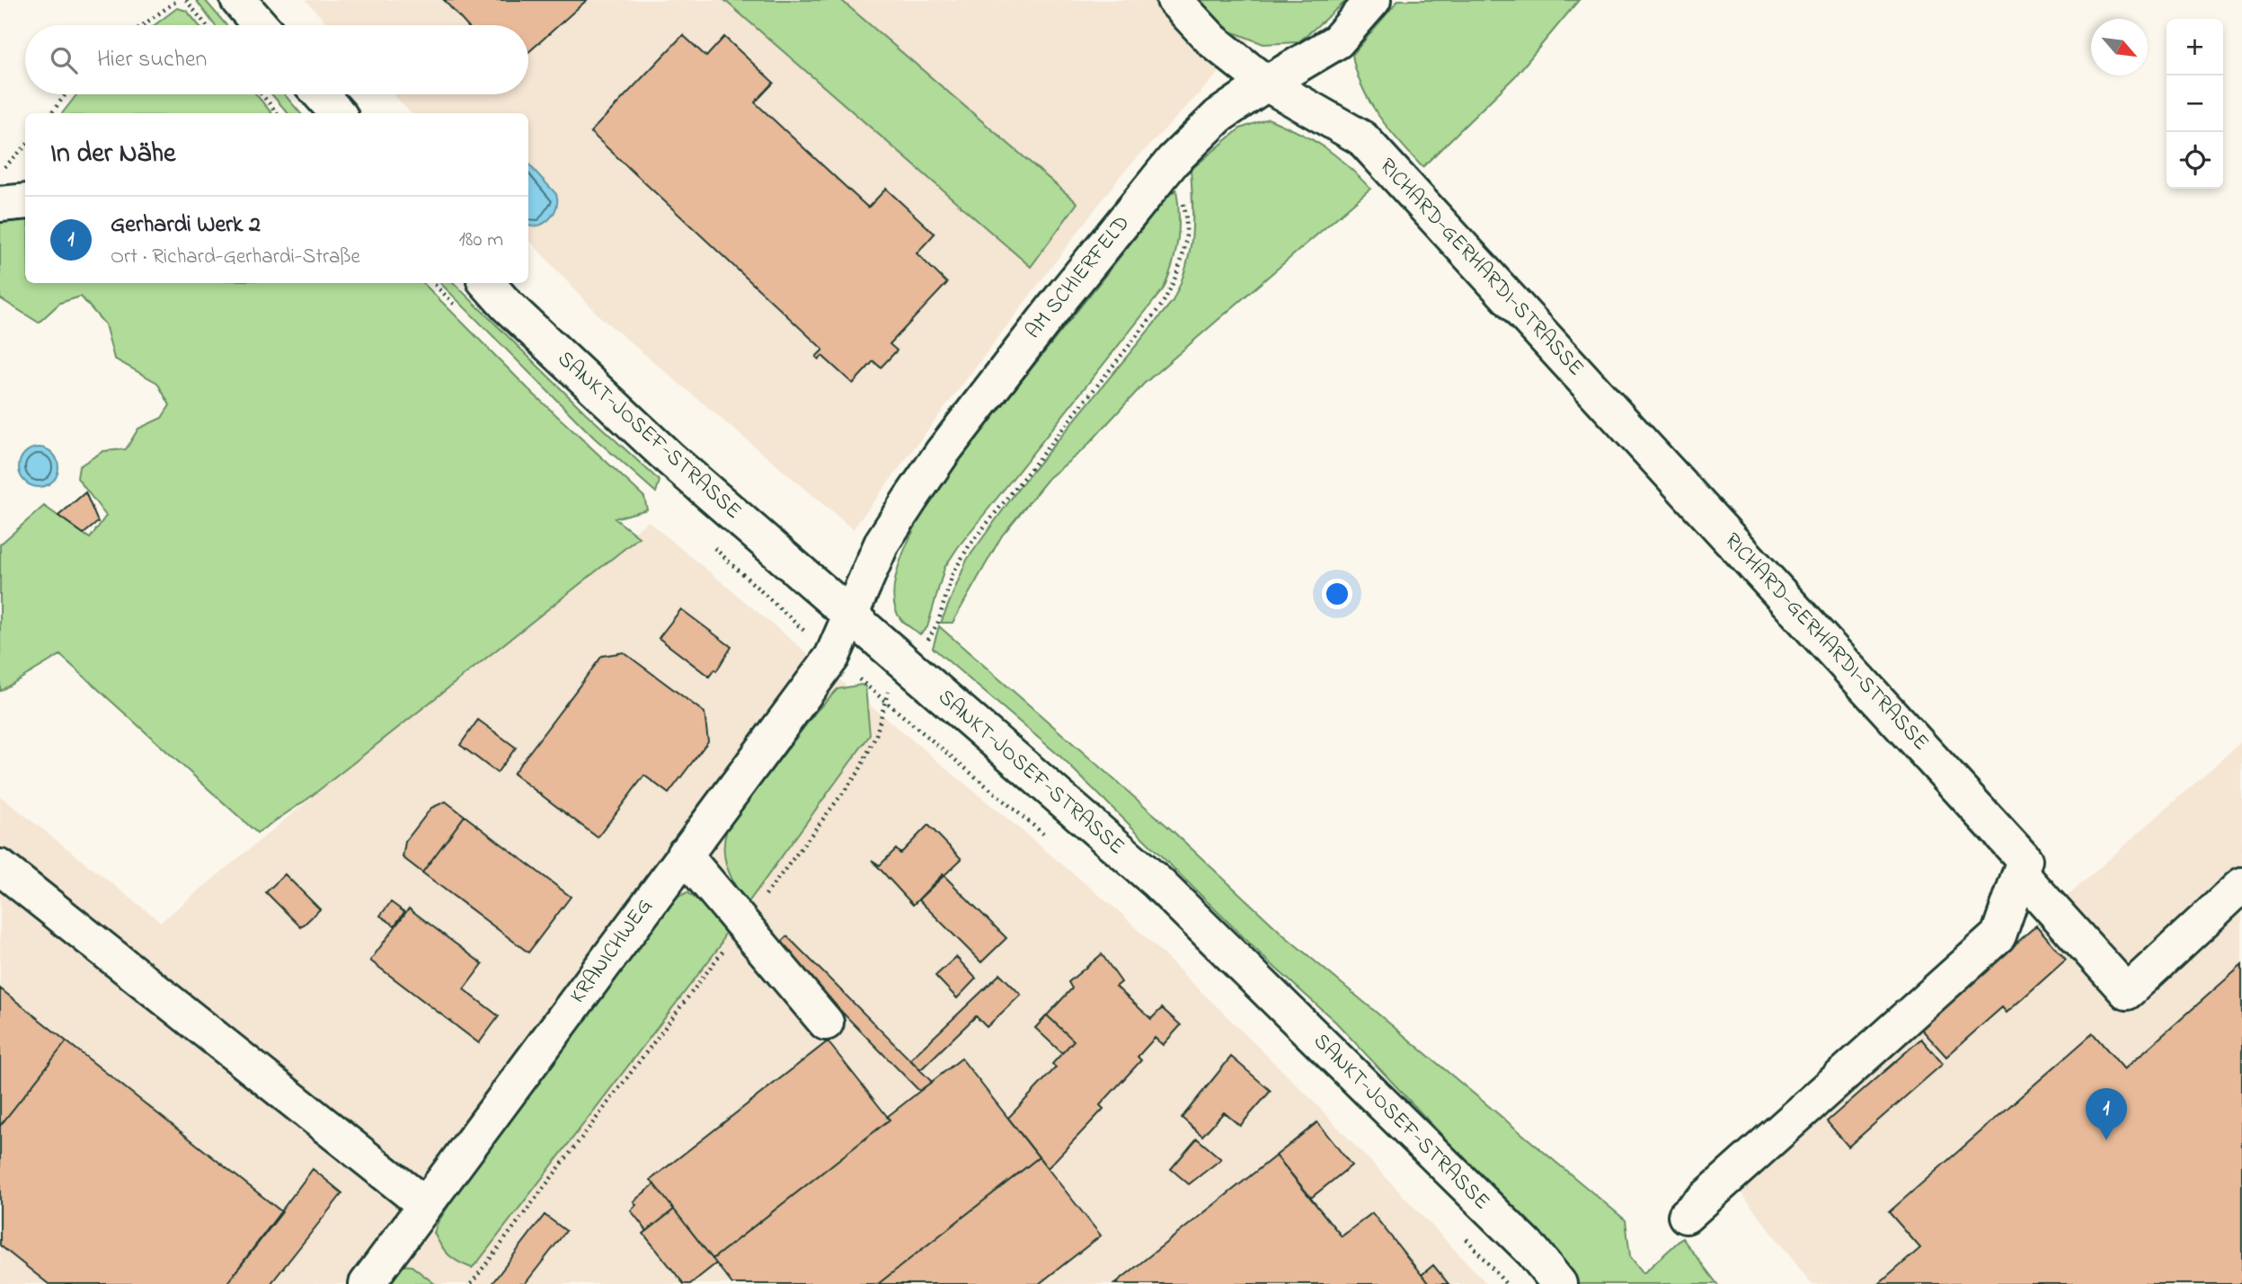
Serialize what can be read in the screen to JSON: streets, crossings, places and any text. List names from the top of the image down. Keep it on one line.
{"streets":{"street":["RICHARD-GERHARDI-STRASSE","AM SCHIERFELD","SANKT-JOSEF-STRASSE","KRANICHWEG"]},"crossings":[["RICHARD-GERHARDI-STRASSE","AM SCHIERFELD"],["AM SCHIERFELD","SANKT-JOSEF-STRASSE"],["AM SCHIERFELD","KRANICHWEG"],["SANKT-JOSEF-STRASSE","KRANICHWEG"]],"north":"bottom right","page":{"map_buttons":["+","−"],"search":"Hier suchen","heading":"In der Nähe","list":[{"mark":"1","name":"Gerhardi Werk 2","note":"Ort · Richard-Gerhardi-Straße","value":"180 m"}],"pins":"1"}}
